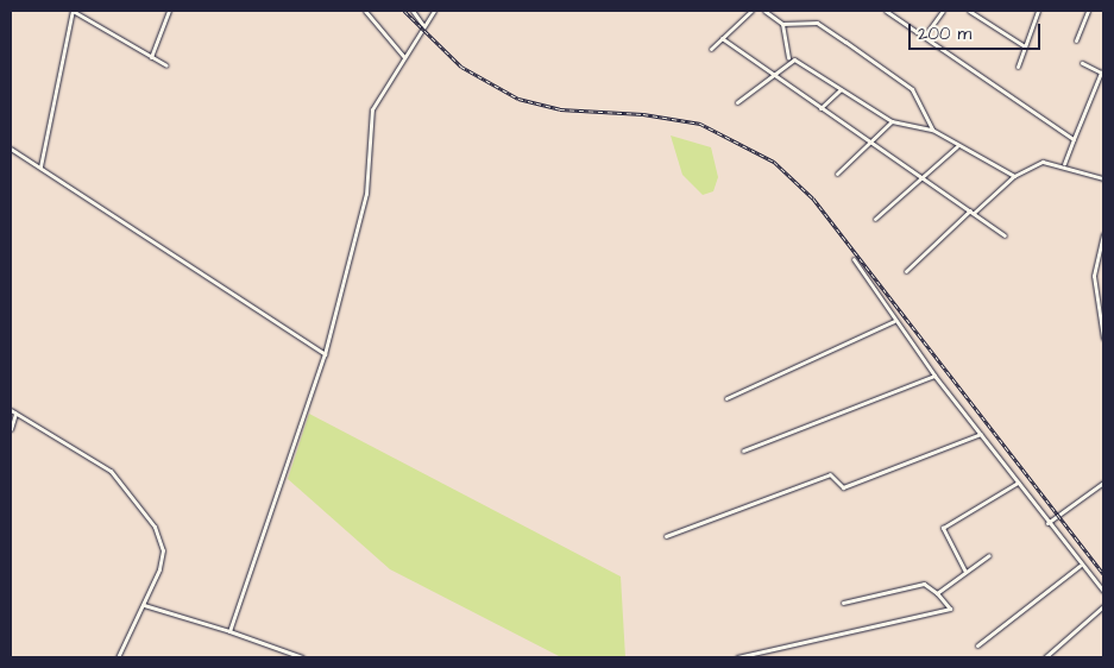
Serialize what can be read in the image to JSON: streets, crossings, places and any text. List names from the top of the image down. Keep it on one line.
{"scale_bar":"200 m"}
